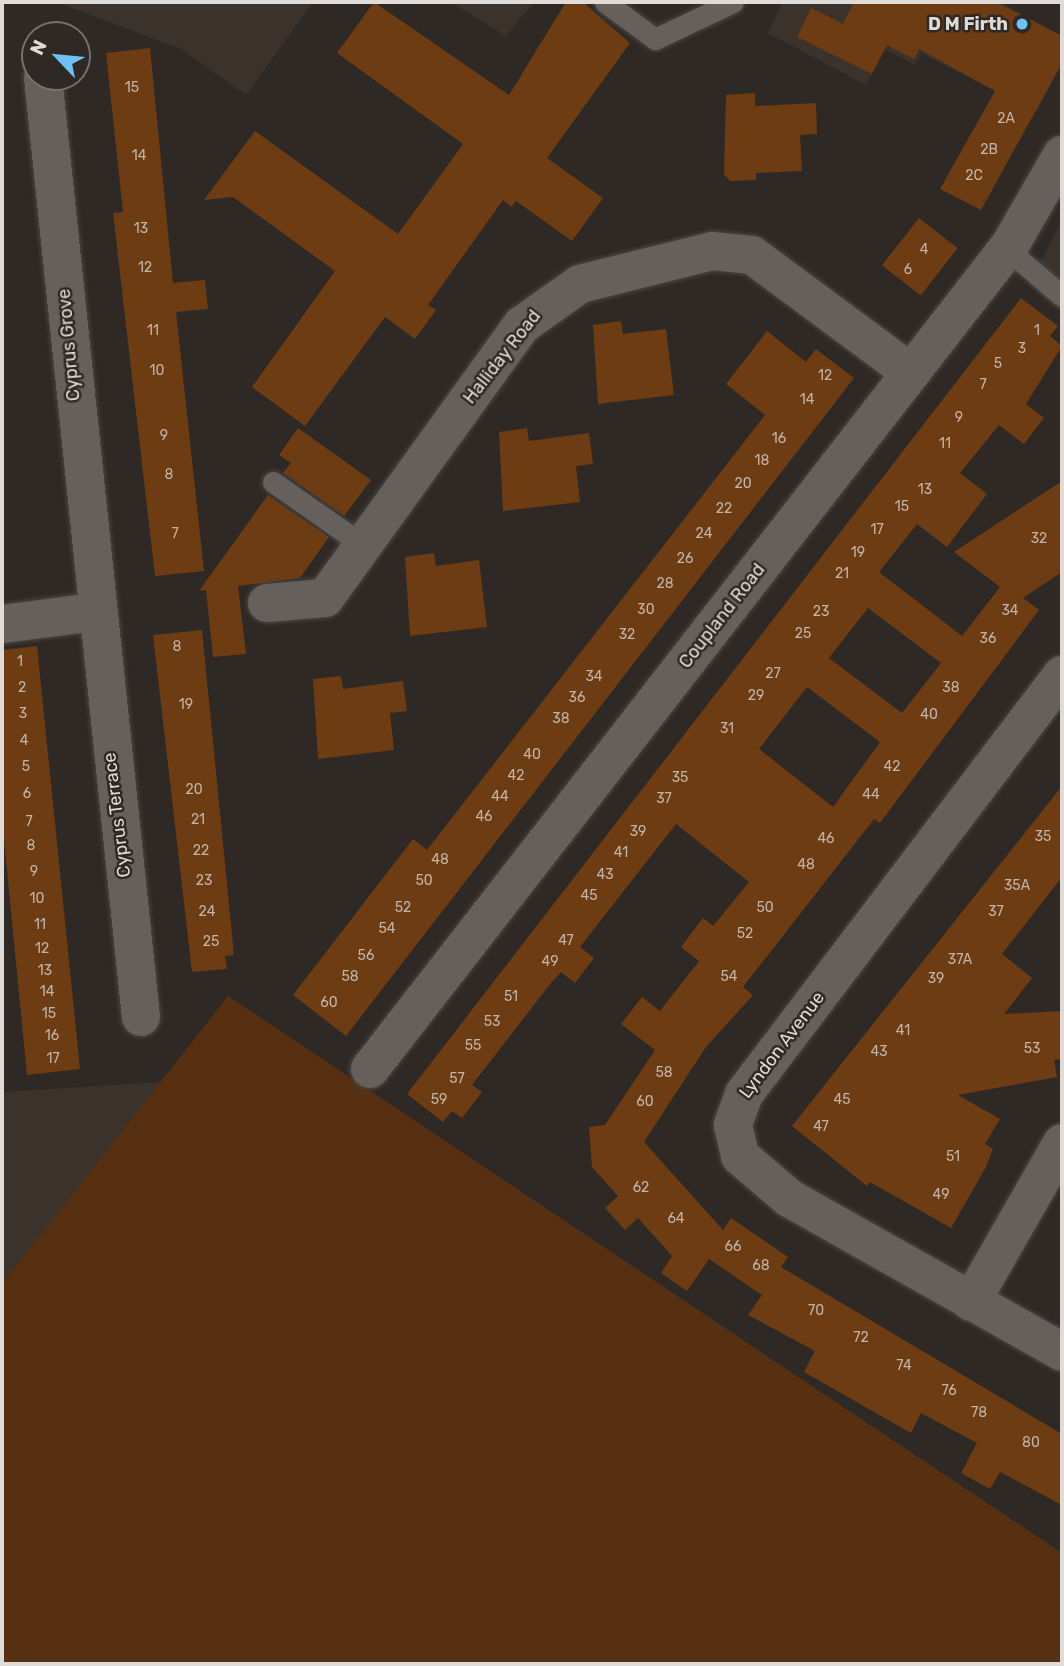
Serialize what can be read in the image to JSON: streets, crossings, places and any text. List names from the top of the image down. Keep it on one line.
{"streets":{"street":["Cyprus Grove","Halliday Road","Coupland Road","Cyprus Terrace","Lyndon Avenue"]},"crossings":[["Cyprus Grove","Cyprus Terrace"],["Halliday Road","Coupland Road"]],"places":["D M Firth"],"house_numbers":["15","2A","2B","14","2C","13","4","12","6","11","1","3","5","10","12","7","14","9","9","16","11","18","8","20","13","15","22","17","7","24","32","19","26","21","28","30","34","23","25","32","36","8","1","27","34","2","38","29","36","19","3","40","38","31","4","40","5","42","42","35","20","6","44","44","37","46","21","7","39","35","46","8","22","41","48","48","9","43","23","50","35A","45","10","52","50","24","37","11","54","52","47","25","12","56","37A","49","13","58","54","39","14","51","60","15","53","41","16","55","53","43","17","58","57","59","45","60","47","51","62","49","64","66","68","70","72","74","76","78","80"],"north":"top left"}
